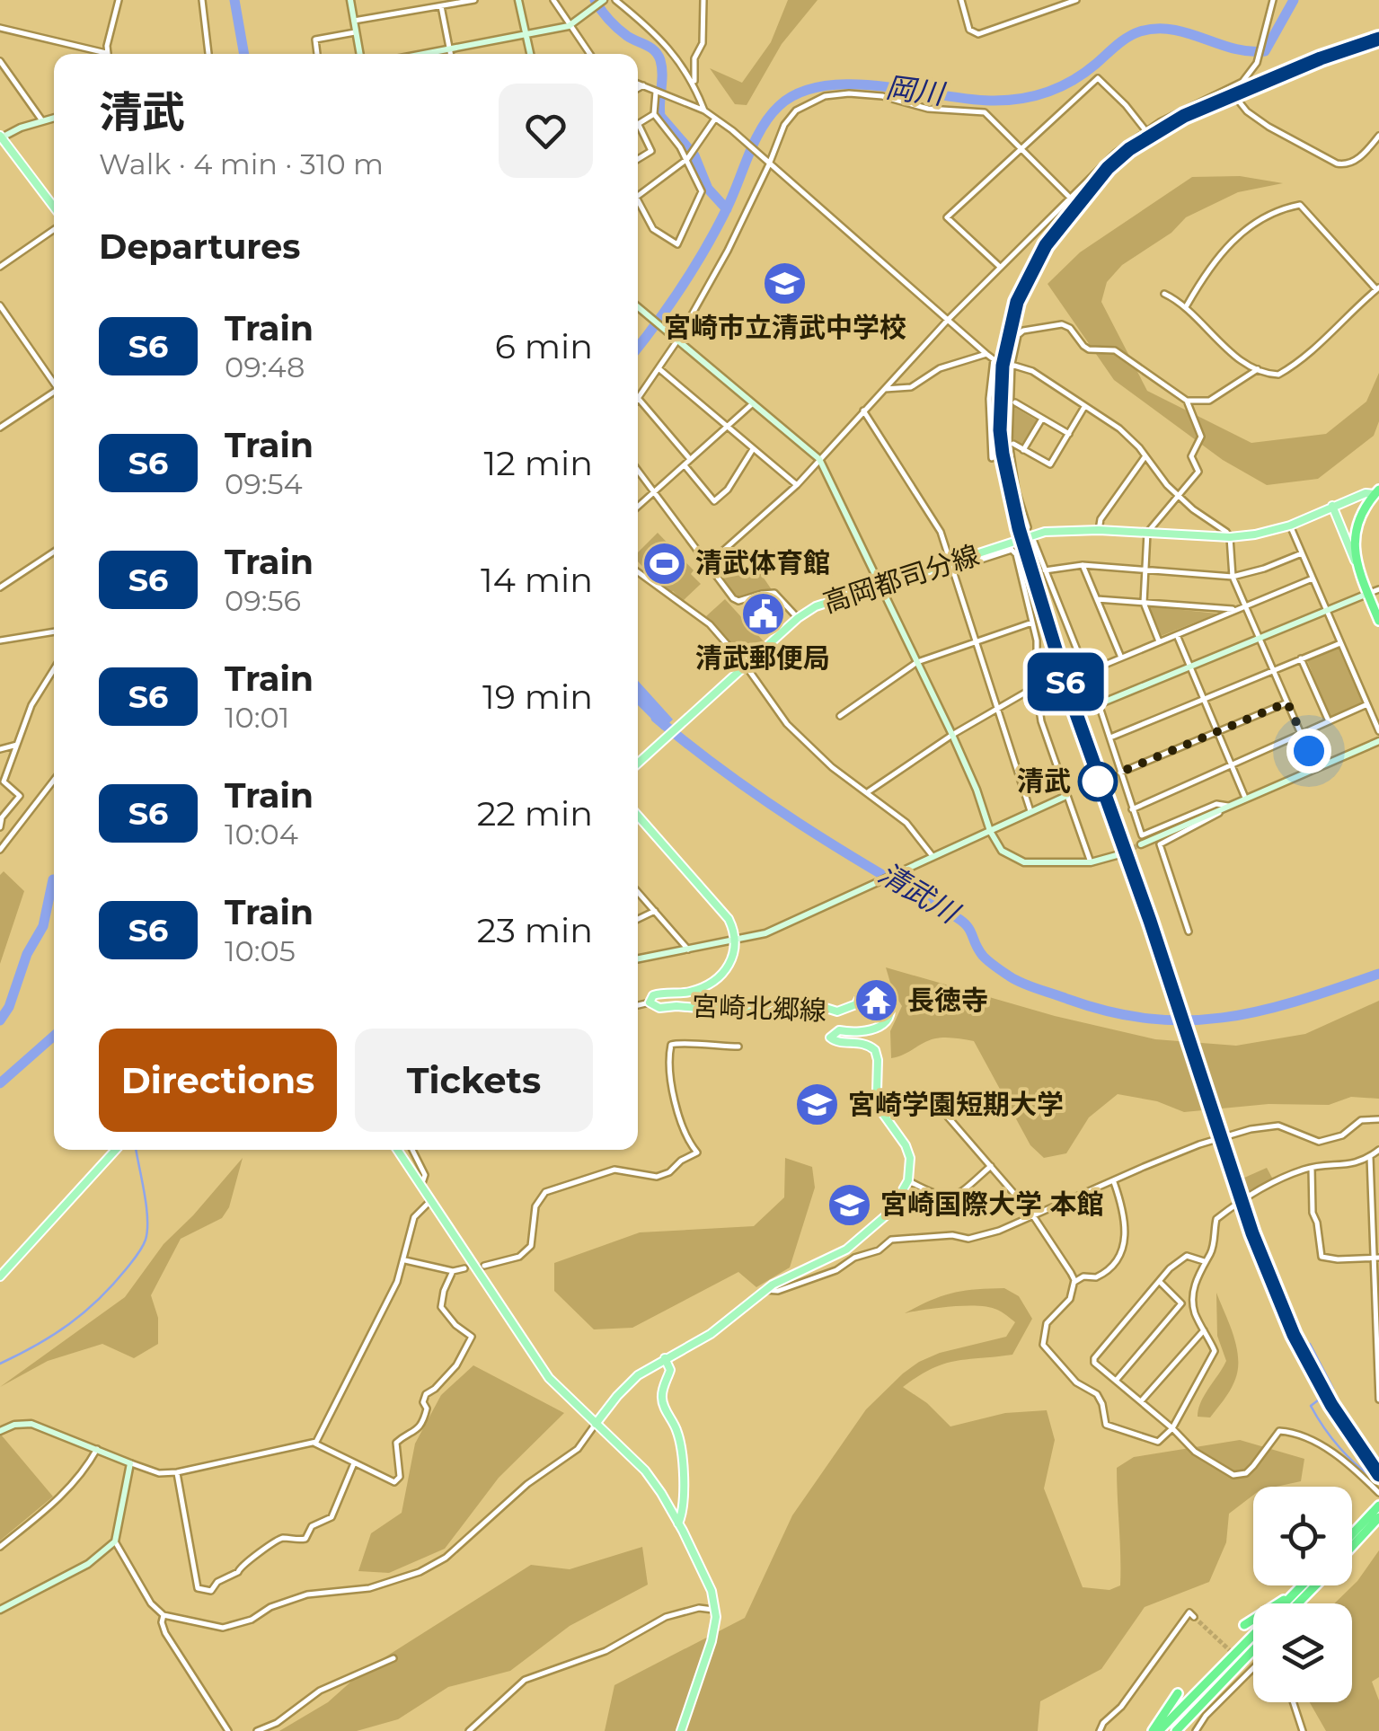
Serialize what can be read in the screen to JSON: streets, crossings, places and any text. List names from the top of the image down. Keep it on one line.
{"streets":{"main road":["高岡都司分線","宮崎北郷線"]},"water":["岡川","清武川"],"places":{"school or university":["宮崎市立清武中学校","宮崎学園短期大学","宮崎国際大学 本館"],"sports":["清武体育館"],"public building":["清武郵便局"],"other":["清武"],"temple":["長徳寺"]},"page":{"on_map":"S6","heading":[["清武","Walk · 4 min · 310 m"],"Departures"],"list":[{"mark":"S6","name":"Train","note":"09:48","value":"6 min"},{"mark":"S6","name":"Train","note":"09:54","value":"12 min"},{"mark":"S6","name":"Train","note":"09:56","value":"14 min"},{"mark":"S6","name":"Train","note":"10:01","value":"19 min"},{"mark":"S6","name":"Train","note":"10:04","value":"22 min"},{"mark":"S6","name":"Train","note":"10:05","value":"23 min"}],"buttons":["Directions","Tickets"]}}
